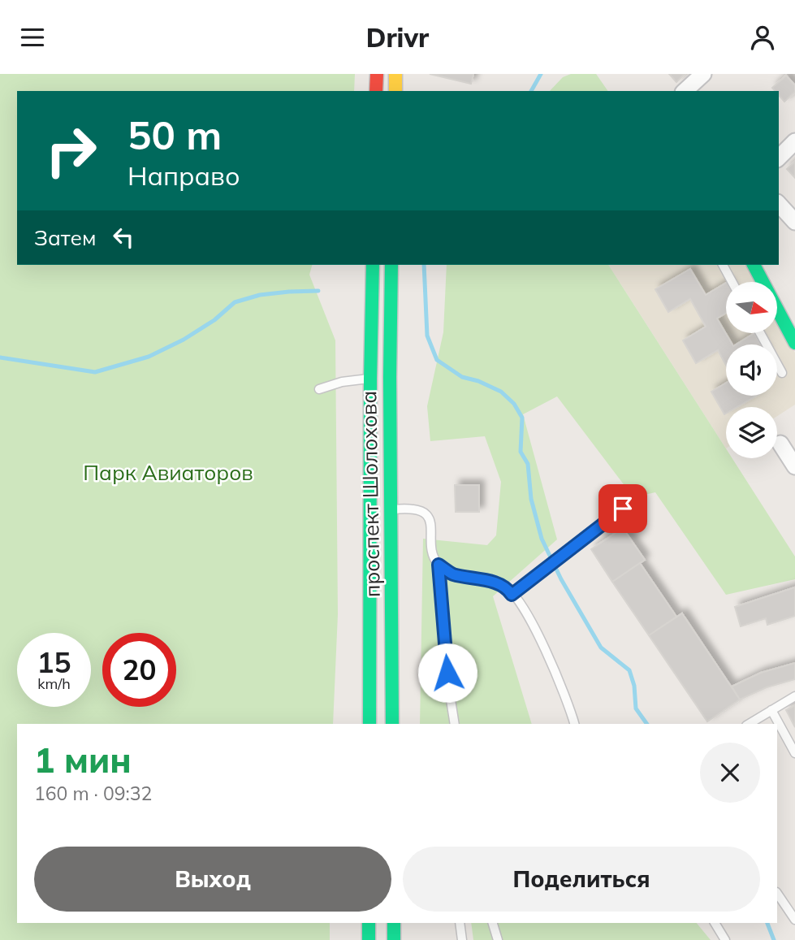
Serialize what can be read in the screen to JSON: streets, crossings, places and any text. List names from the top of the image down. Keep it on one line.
{"streets":{"main road":["проспект Шолохова"]},"parks":["Парк Авиаторов"],"north":"right","page":{"header":"Drivr","turn":["50 m","Направо"],"then":"Затем","speed":"15 km/h","limit":"20","heading":["1 мин","160 m · 09:32"],"buttons":["Выход","Поделиться"]}}
